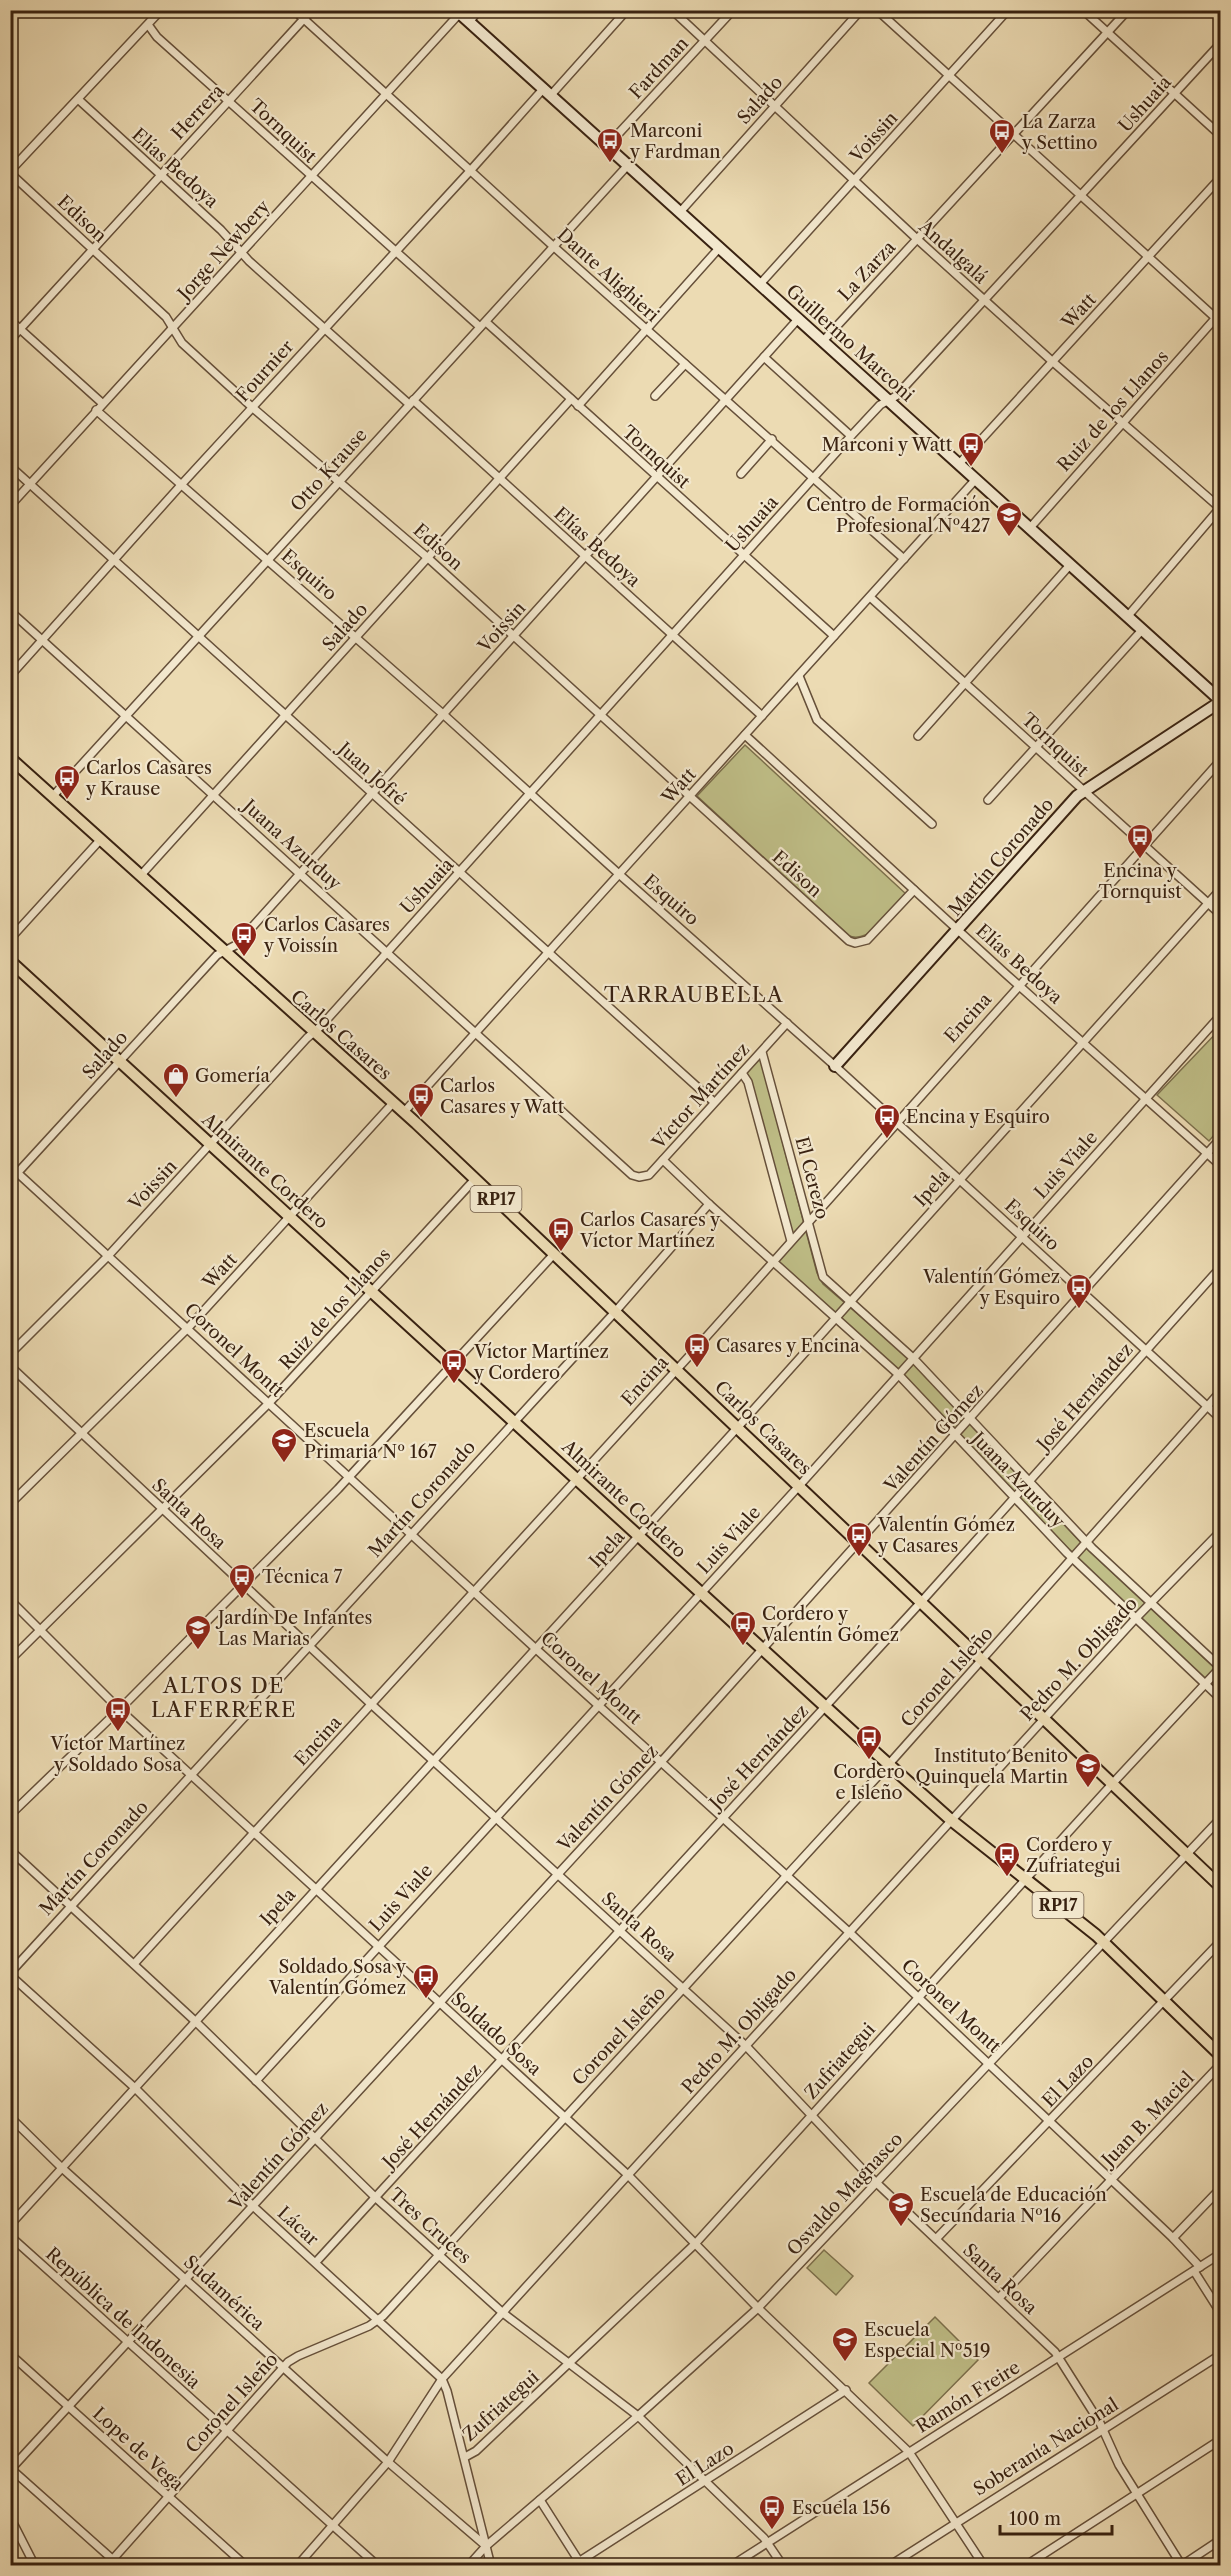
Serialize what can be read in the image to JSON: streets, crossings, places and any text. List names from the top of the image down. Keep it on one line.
{"streets":{"main road":["Carlos Casares","Almirante Cordero","RP17"],"street":["Fardman","Salado","Ushuaia","Herrera","Tornquist","Voissin","Elías Bedoya","Edison","Jorge Newbery","Andalgalá","La Zarza","Dante Alighieri","Watt","Guillermo Marconi","Fournier","Ruiz de los Llanos","Otto Krause","Esquiro","Juan Jofré","Juana Azurduy","Martín Coronado","Encina","Víctor Martínez","Luis Viale","El Cerezo","Ipela","Coronel Montt","José Hernández","Valentín Gómez","Santa Rosa","Pedro M. Obligado","Coronel Isleño","Soldado Sosa","Zufriategui","El Lazo","Juan B. Maciel","Osvaldo Magnasco","Lácar","Tres Cruces","Sudamérica","República de Indonesia","Ramón Freire","Soberanía Nacional","Lope de Vega"]},"crossings":[["Fardman","Andalgalá"],["Fardman","Guillermo Marconi"],["Salado","Tornquist"],["Salado","Voissin"],["Salado","Elías Bedoya"],["Salado","Edison"],["Salado","Andalgalá"],["Salado","Guillermo Marconi"],["Salado","Esquiro"],["Salado","Juan Jofré"],["Salado","Juana Azurduy"],["Salado","Carlos Casares"],["Salado","Almirante Cordero"],["Salado","Coronel Montt"],["Ushuaia","Tornquist"],["Ushuaia","Voissin"],["Ushuaia","Elías Bedoya"],["Ushuaia","Edison"],["Ushuaia","Andalgalá"],["Ushuaia","Dante Alighieri"],["Ushuaia","Guillermo Marconi"],["Ushuaia","Esquiro"],["Ushuaia","Juan Jofré"],["Ushuaia","Juana Azurduy"],["Ushuaia","Carlos Casares"],["Herrera","Tornquist"],["Herrera","Elías Bedoya"],["Herrera","Edison"],["Herrera","Dante Alighieri"],["Tornquist","Voissin"],["Tornquist","Jorge Newbery"],["Tornquist","Watt"],["Tornquist","Fournier"],["Tornquist","Otto Krause"],["Tornquist","Martín Coronado"],["Tornquist","Encina"],["Tornquist","Ipela"],["Voissin","Elías Bedoya"],["Voissin","Edison"],["Voissin","Andalgalá"],["Voissin","Dante Alighieri"],["Voissin","Guillermo Marconi"],["Voissin","Esquiro"],["Voissin","Juan Jofré"],["Voissin","Juana Azurduy"],["Voissin","Carlos Casares"],["Voissin","Almirante Cordero"],["Voissin","Coronel Montt"],["Elías Bedoya","Edison"],["Elías Bedoya","Jorge Newbery"],["Elías Bedoya","Watt"],["Elías Bedoya","Fournier"],["Elías Bedoya","Otto Krause"],["Elías Bedoya","Martín Coronado"],["Elías Bedoya","Encina"],["Elías Bedoya","Luis Viale"],["Elías Bedoya","Ipela"],["Elías Bedoya","Valentín Gómez"],["Edison","Jorge Newbery"],["Edison","Watt"],["Edison","Fournier"],["Edison","Otto Krause"],["Jorge Newbery","Dante Alighieri"],["Jorge Newbery","Guillermo Marconi"],["Jorge Newbery","Esquiro"],["Jorge Newbery","Juan Jofré"],["Andalgalá","La Zarza"],["Andalgalá","Watt"],["Andalgalá","Ruiz de los Llanos"],["La Zarza","Guillermo Marconi"],["Dante Alighieri","Watt"],["Dante Alighieri","Fournier"],["Dante Alighieri","Otto Krause"],["Watt","Guillermo Marconi"],["Watt","Esquiro"],["Watt","Juan Jofré"],["Watt","Juana Azurduy"],["Watt","Carlos Casares"],["Watt","Almirante Cordero"],["Watt","Coronel Montt"],["Watt","Santa Rosa"],["Guillermo Marconi","Fournier"],["Guillermo Marconi","Ruiz de los Llanos"],["Guillermo Marconi","Otto Krause"],["Guillermo Marconi","Martín Coronado"],["Fournier","Esquiro"],["Fournier","Juan Jofré"],["Fournier","Juana Azurduy"],["Ruiz de los Llanos","Carlos Casares"],["Ruiz de los Llanos","Almirante Cordero"],["Ruiz de los Llanos","Coronel Montt"],["Ruiz de los Llanos","Santa Rosa"],["Ruiz de los Llanos","Soldado Sosa"],["Otto Krause","Esquiro"],["Otto Krause","Juan Jofré"],["Otto Krause","Juana Azurduy"],["Otto Krause","Carlos Casares"],["Esquiro","Martín Coronado"],["Esquiro","Encina"],["Esquiro","Víctor Martínez"],["Esquiro","Luis Viale"],["Esquiro","Ipela"],["Esquiro","José Hernández"],["Esquiro","Valentín Gómez"],["Esquiro","Coronel Isleño"],["Juan Jofré","Víctor Martínez"],["Juana Azurduy","Martín Coronado"],["Juana Azurduy","Encina"],["Juana Azurduy","Víctor Martínez"],["Juana Azurduy","Luis Viale"],["Juana Azurduy","El Cerezo"],["Juana Azurduy","Ipela"],["Juana Azurduy","José Hernández"],["Juana Azurduy","Valentín Gómez"],["Juana Azurduy","Pedro M. Obligado"],["Juana Azurduy","Coronel Isleño"],["Juana Azurduy","Zufriategui"],["Martín Coronado","Carlos Casares"],["Martín Coronado","Almirante Cordero"],["Martín Coronado","Coronel Montt"],["Martín Coronado","Santa Rosa"],["Martín Coronado","Soldado Sosa"],["Martín Coronado","Lácar"],["Martín Coronado","Tres Cruces"],["Encina","Carlos Casares"],["Encina","Almirante Cordero"],["Encina","El Cerezo"],["Encina","Coronel Montt"],["Encina","Santa Rosa"],["Encina","Soldado Sosa"],["Encina","Tres Cruces"],["Carlos Casares","Luis Viale"],["Carlos Casares","Ipela"],["Carlos Casares","José Hernández"],["Carlos Casares","Valentín Gómez"],["Carlos Casares","Pedro M. Obligado"],["Carlos Casares","Coronel Isleño"],["Carlos Casares","Zufriategui"],["Carlos Casares","Osvaldo Magnasco"],["Víctor Martínez","El Cerezo"],["Luis Viale","Almirante Cordero"],["Luis Viale","Coronel Montt"],["Luis Viale","Santa Rosa"],["Luis Viale","Soldado Sosa"],["Luis Viale","Tres Cruces"],["Almirante Cordero","Ipela"],["Almirante Cordero","José Hernández"],["Almirante Cordero","Valentín Gómez"],["Almirante Cordero","Pedro M. Obligado"],["Almirante Cordero","Coronel Isleño"],["Almirante Cordero","Zufriategui"],["Almirante Cordero","El Lazo"],["Almirante Cordero","Osvaldo Magnasco"],["El Cerezo","Ipela"],["Ipela","Coronel Montt"],["Ipela","Santa Rosa"],["Ipela","Soldado Sosa"],["Ipela","Lácar"],["Ipela","Tres Cruces"],["Ipela","Sudamérica"],["Coronel Montt","José Hernández"],["Coronel Montt","Valentín Gómez"],["Coronel Montt","Pedro M. Obligado"],["Coronel Montt","Coronel Isleño"],["Coronel Montt","Zufriategui"],["Coronel Montt","El Lazo"],["Coronel Montt","Juan B. Maciel"],["Coronel Montt","Osvaldo Magnasco"],["Coronel Montt","Ramón Freire"],["José Hernández","Santa Rosa"],["José Hernández","Soldado Sosa"],["José Hernández","Lácar"],["José Hernández","Tres Cruces"],["Valentín Gómez","Santa Rosa"],["Valentín Gómez","Soldado Sosa"],["Valentín Gómez","Lácar"],["Valentín Gómez","Tres Cruces"],["Valentín Gómez","Sudamérica"],["Valentín Gómez","República de Indonesia"],["Valentín Gómez","Lope de Vega"],["Santa Rosa","Pedro M. Obligado"],["Santa Rosa","Coronel Isleño"],["Santa Rosa","Zufriategui"],["Santa Rosa","El Lazo"],["Santa Rosa","Juan B. Maciel"],["Santa Rosa","Osvaldo Magnasco"],["Santa Rosa","Ramón Freire"],["Santa Rosa","Soberanía Nacional"],["Pedro M. Obligado","Soldado Sosa"],["Pedro M. Obligado","Lácar"],["Pedro M. Obligado","Tres Cruces"],["Pedro M. Obligado","Sudamérica"],["Pedro M. Obligado","República de Indonesia"],["Coronel Isleño","Soldado Sosa"],["Coronel Isleño","Lácar"],["Coronel Isleño","Tres Cruces"],["Coronel Isleño","Sudamérica"],["Coronel Isleño","República de Indonesia"],["Coronel Isleño","Lope de Vega"],["Soldado Sosa","Zufriategui"],["Soldado Sosa","El Lazo"],["Soldado Sosa","Osvaldo Magnasco"],["Soldado Sosa","Ramón Freire"],["Soldado Sosa","Soberanía Nacional"],["Zufriategui","Lácar"],["Zufriategui","Tres Cruces"],["El Lazo","Tres Cruces"],["Osvaldo Magnasco","Lácar"],["Osvaldo Magnasco","Tres Cruces"],["Osvaldo Magnasco","Sudamérica"],["Lácar","Sudamérica"],["Tres Cruces","Ramón Freire"]],"districts":["TARRAUBELLA","ALTOS DE LAFERRERE"],"places":{"bus stop":["La Zarza y Settino","Marconi y Fardman","Marconi y Watt","Carlos Casares y Krause","Encina y Tornquist","Carlos Casares y Voissín","Carlos Casares y Watt","Encina y Esquiro","Carlos Casares y Víctor Martínez","Valentín Gómez y Esquiro","Casares y Encina","Víctor Martínez y Cordero","Valentín Gómez y Casares","Técnica 7","Cordero y Valentín Gómez","Víctor Martínez y Soldado Sosa","Cordero e Isleño","Cordero y Zufriategui","Soldado Sosa y Valentín Gómez","Escuela 156"],"school or university":["Centro de Formación Profesional Nº427","Escuela Primaria Nº 167","Jardín De Infantes Las Marias","Instituto Benito Quinquela Martin","Escuela de Educación Secundaria Nº16","Escuela Especial Nº519"],"shop":["Gomería"]},"scale_bar":"100 m"}
